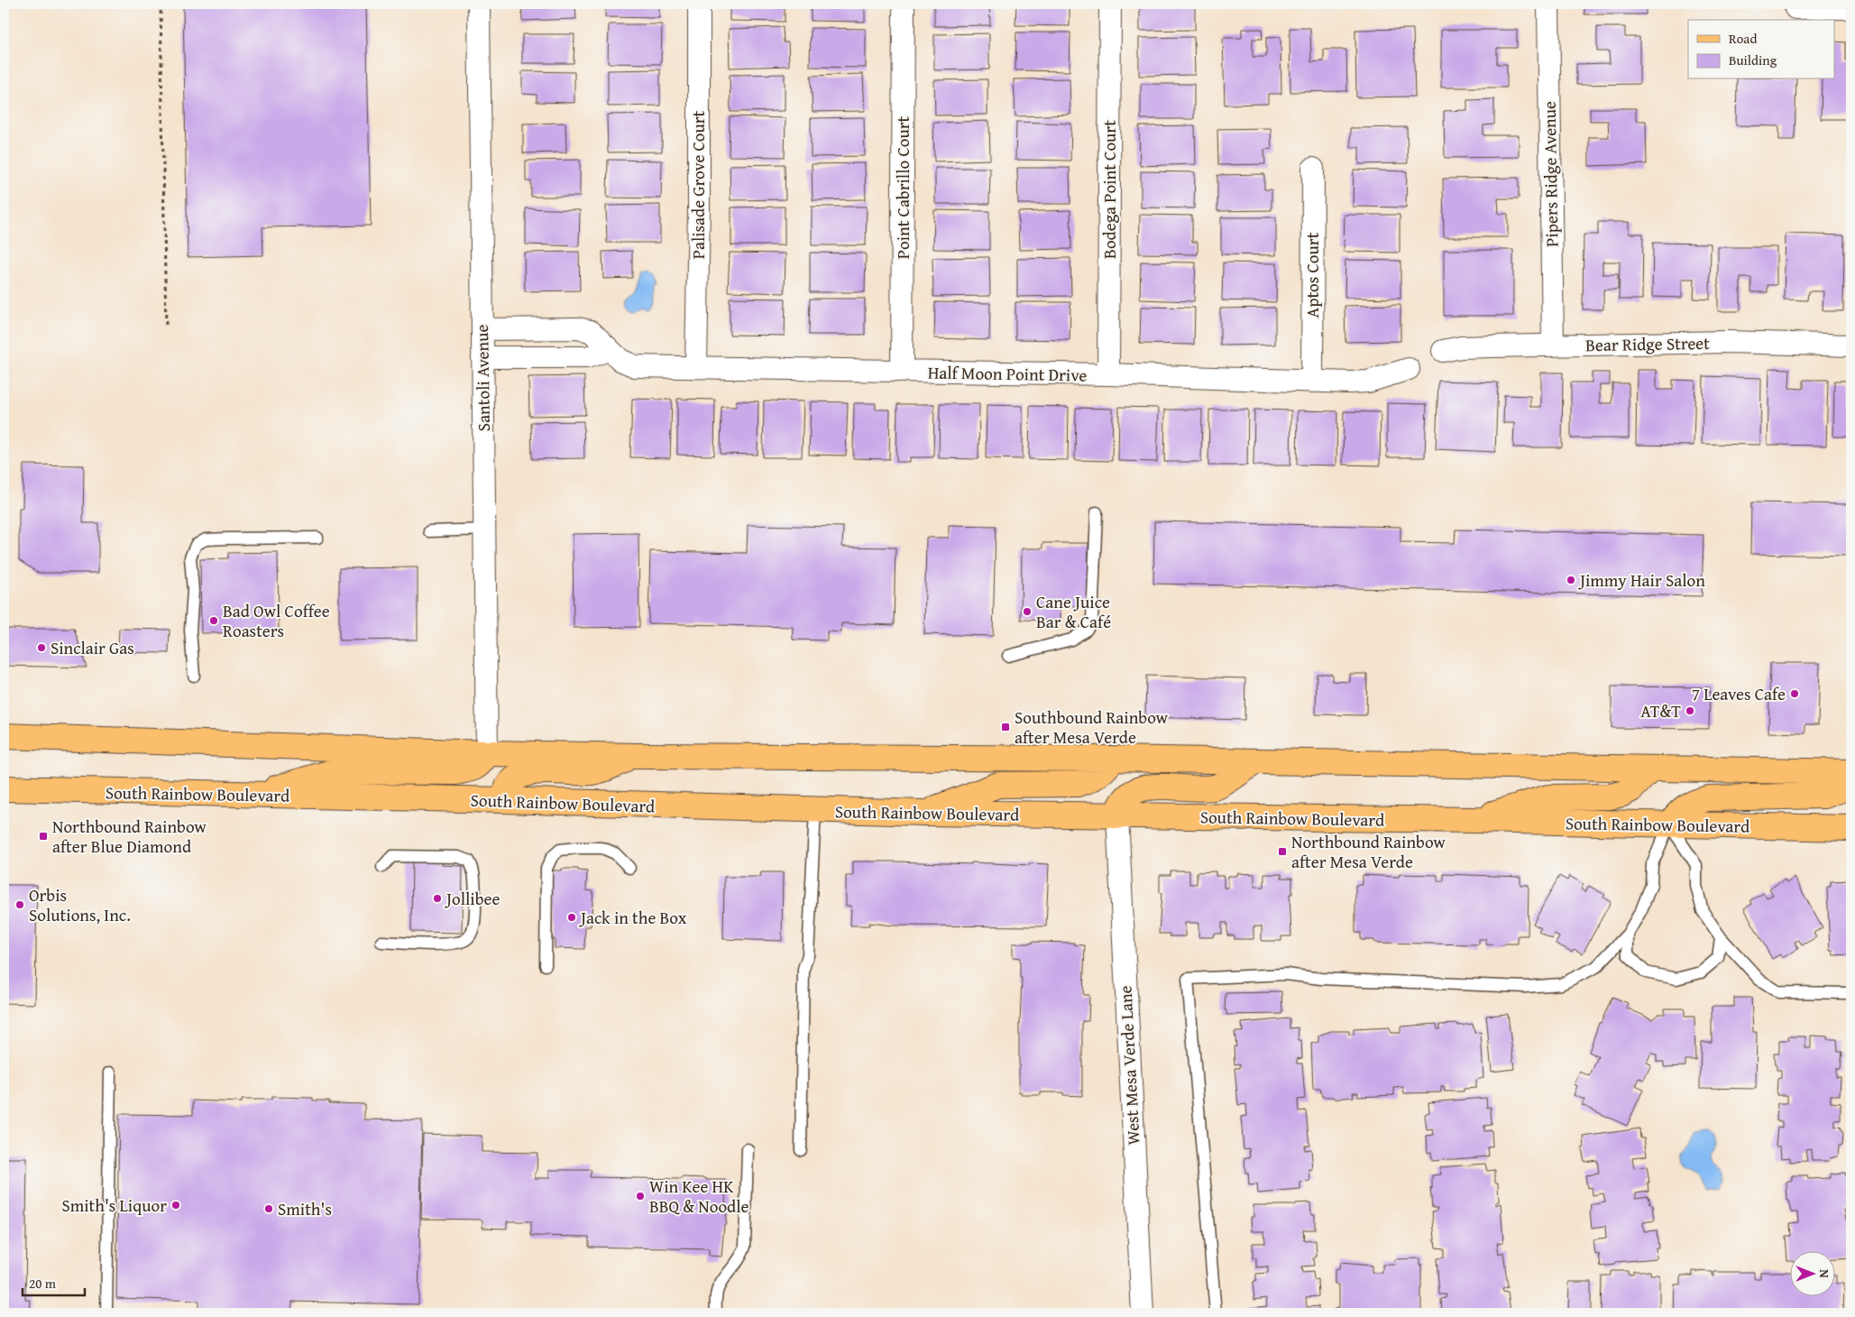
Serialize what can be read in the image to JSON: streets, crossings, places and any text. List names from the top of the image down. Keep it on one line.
{"streets":{"main road":["South Rainbow Boulevard"],"street":["Pipers Ridge Avenue","Palisade Grove Court","Point Cabrillo Court","Bodega Point Court","Aptos Court","Bear Ridge Street","Half Moon Point Drive","Santoli Avenue","West Mesa Verde Lane"]},"crossings":[["Pipers Ridge Avenue","Bear Ridge Street"],["Palisade Grove Court","Half Moon Point Drive"],["Point Cabrillo Court","Half Moon Point Drive"],["Bodega Point Court","Half Moon Point Drive"],["Aptos Court","Half Moon Point Drive"],["Half Moon Point Drive","Santoli Avenue"],["South Rainbow Boulevard","West Mesa Verde Lane"]],"places":{"other":["Jimmy Hair Salon","Cane Juice Bar & Café","Bad Owl Coffee Roasters","Sinclair Gas","7 Leaves Cafe","AT&T","Jollibee","Orbis Solutions, Inc.","Jack in the Box","Win Kee HK BBQ & Noodle","Smith's Liquor","Smith's"],"transit":["Southbound Rainbow after Mesa Verde","Northbound Rainbow after Blue Diamond","Northbound Rainbow after Mesa Verde"]},"legend":["Road","Building"],"scale_bar":"20 m","north":"right"}
